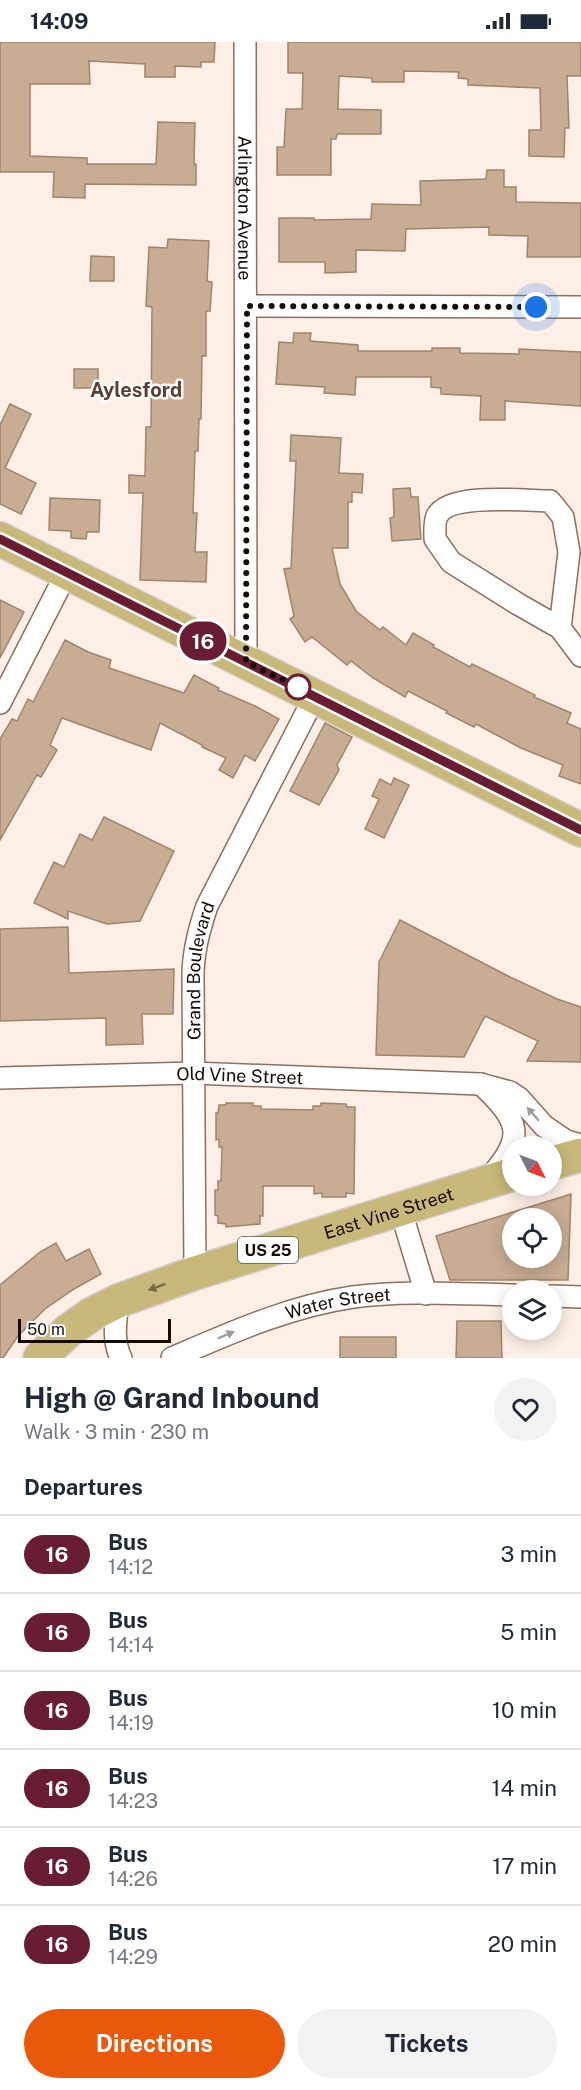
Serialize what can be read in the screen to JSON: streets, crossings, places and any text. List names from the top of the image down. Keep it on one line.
{"streets":{"main road":["East Vine Street","US 25"],"street":["Arlington Avenue","Grand Boulevard","Old Vine Street","Water Street"]},"crossings":[["Grand Boulevard","Old Vine Street"],["Grand Boulevard","East Vine Street"]],"one_way":["Water Street"],"districts":["Aylesford"],"lines":["bus line 16"],"scale_bar":"50 m","north":"bottom right","page":{"status":"14:09","on_map":"16","scale":"50 m","heading":[["High @ Grand Inbound","Walk · 3 min · 230 m"],"Departures"],"list":[{"mark":"16","name":"Bus","note":"14:12","value":"3 min"},{"mark":"16","name":"Bus","note":"14:14","value":"5 min"},{"mark":"16","name":"Bus","note":"14:19","value":"10 min"},{"mark":"16","name":"Bus","note":"14:23","value":"14 min"},{"mark":"16","name":"Bus","note":"14:26","value":"17 min"},{"mark":"16","name":"Bus","note":"14:29","value":"20 min"}],"buttons":["Directions","Tickets"]}}
